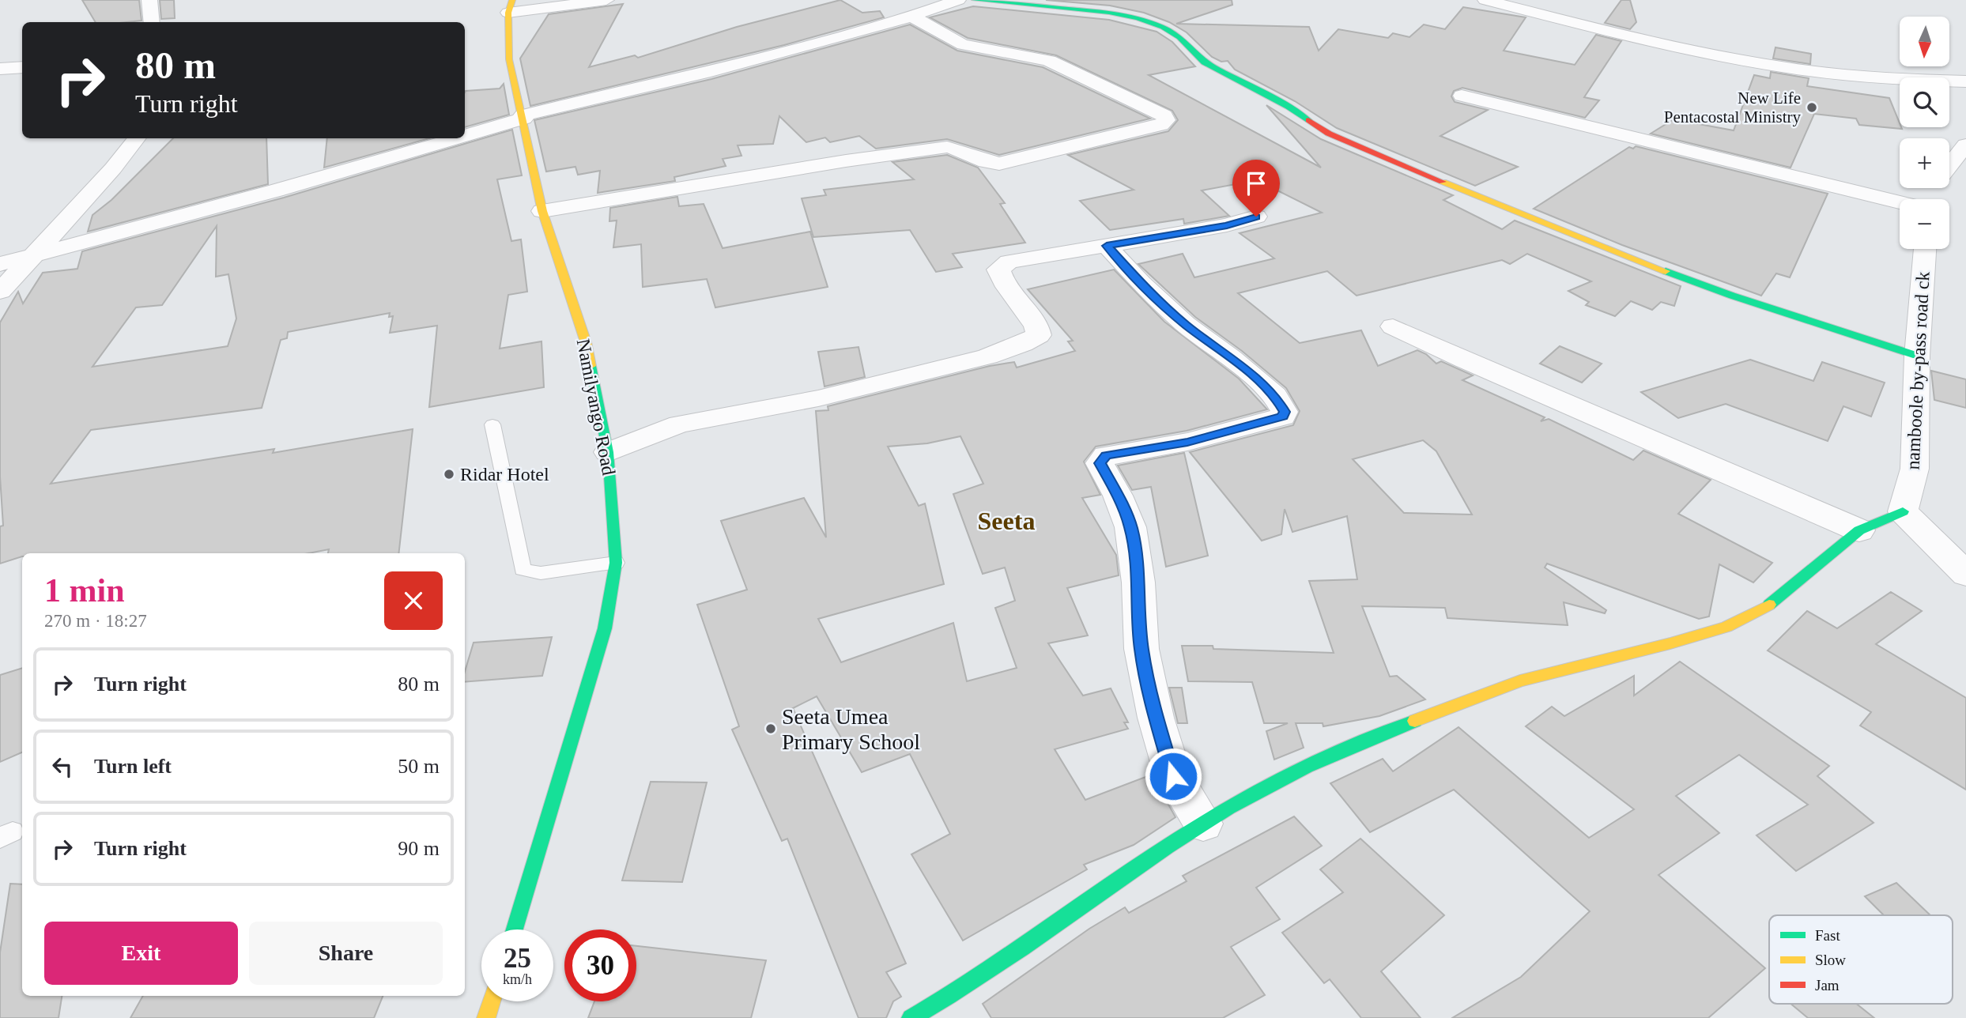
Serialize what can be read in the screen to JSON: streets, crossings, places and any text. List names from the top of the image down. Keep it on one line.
{"streets":{"street":["namboole by-pass road ck","Namilyango Road"]},"districts":["Seeta"],"places":["New Life Pentacostal Ministry","Ridar Hotel","Seeta Umea Primary School"],"legend":["Fast","Slow","Jam"],"north":"bottom","page":{"map_buttons":["+","−"],"turn":["80 m","Turn right"],"heading":["1 min","270 m · 18:27"],"list":[{"name":"Turn right","value":"80 m"},{"name":"Turn left","value":"50 m"},{"name":"Turn right","value":"90 m"}],"buttons":["Exit","Share"],"speed":"25 km/h","limit":"30"}}
